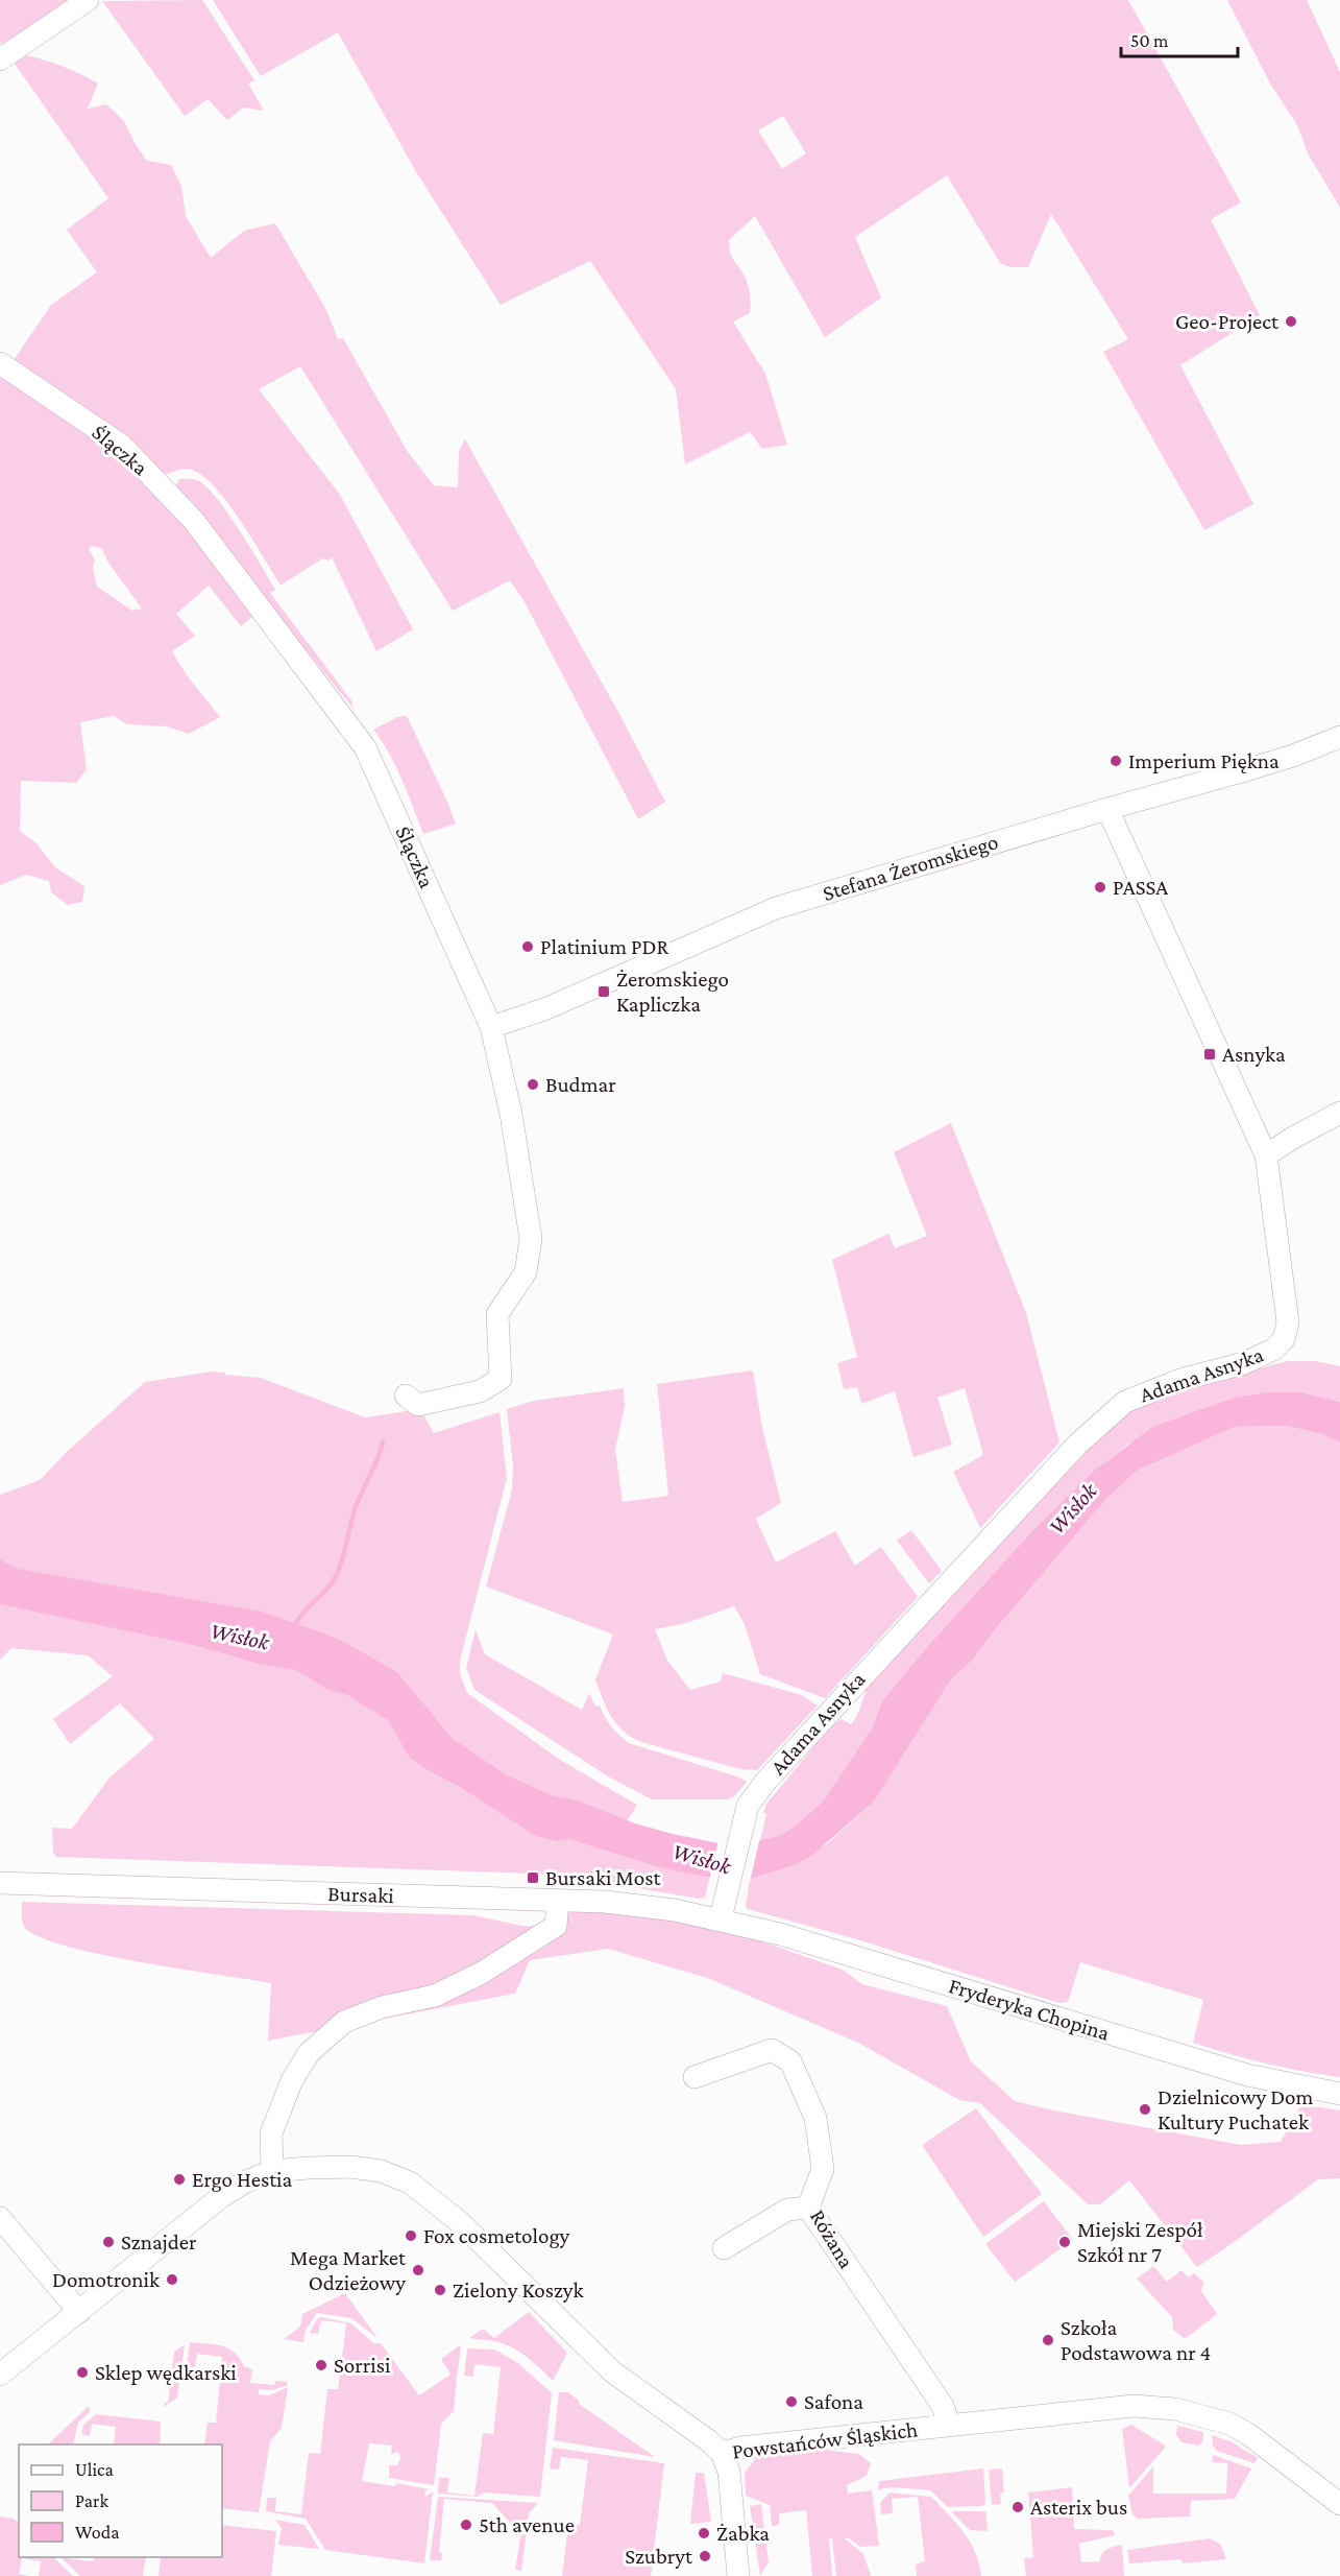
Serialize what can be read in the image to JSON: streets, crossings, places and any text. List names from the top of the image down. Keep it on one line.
{"streets":{"street":["Ślączka","Stefana Żeromskiego","Adama Asnyka","Bursaki","Fryderyka Chopina","Różana","Powstańców Śląskich"]},"crossings":[["Ślączka","Stefana Żeromskiego"],["Stefana Żeromskiego","Adama Asnyka"],["Adama Asnyka","Bursaki"],["Adama Asnyka","Fryderyka Chopina"],["Bursaki","Fryderyka Chopina"],["Różana","Powstańców Śląskich"]],"water":["Wisłok"],"places":{"other":["Geo-Project","Imperium Piękna","PASSA","Platinium PDR","Budmar","Dzielnicowy Dom Kultury Puchatek","Ergo Hestia","Fox cosmetology","Sznajder","Miejski Zespół Szkół nr 7","Mega Market Odzieżowy","Domotronik","Zielony Koszyk","Szkoła Podstawowa nr 4","Sorrisi","Sklep wędkarski","Safona","Asterix bus","5th avenue","Żabka","Szubryt"],"transit":["Żeromskiego Kapliczka","Asnyka","Bursaki Most"]},"legend":["Ulica","Park","Woda"],"scale_bar":"50 m"}
